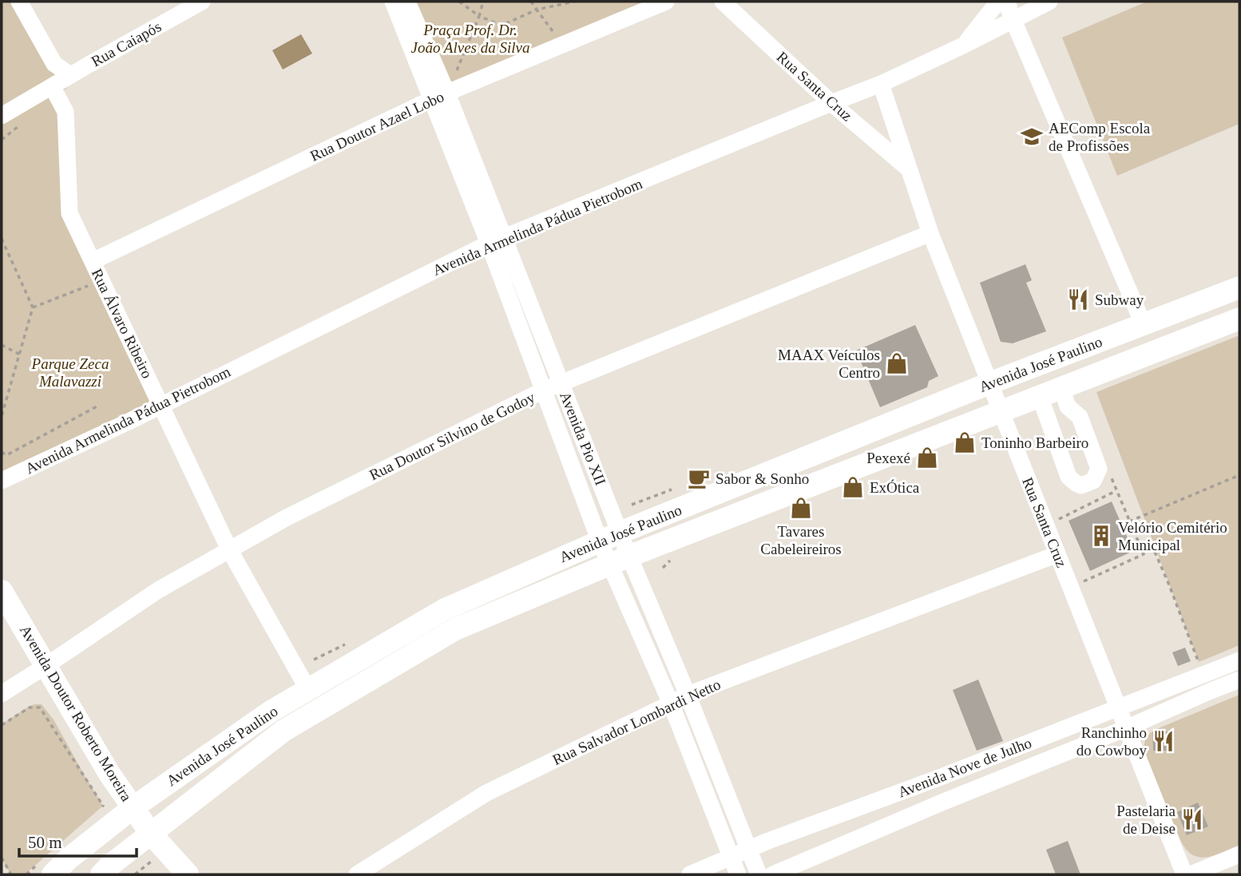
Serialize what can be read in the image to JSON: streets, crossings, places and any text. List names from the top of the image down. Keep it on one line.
{"streets":{"main road":["Avenida José Paulino","Avenida Doutor Roberto Moreira"],"street":["Rua Caiapós","Rua Santa Cruz","Rua Doutor Azael Lobo","Avenida Armelinda Pádua Pietrobom","Rua Álvaro Ribeiro","Rua Doutor Silvino de Godoy","Avenida Pio XII","Rua Salvador Lombardi Netto","Avenida Nove de Julho"]},"crossings":[["Rua Caiapós","Rua Álvaro Ribeiro"],["Rua Santa Cruz","Avenida Armelinda Pádua Pietrobom"],["Rua Santa Cruz","Avenida José Paulino"],["Rua Santa Cruz","Rua Doutor Silvino de Godoy"],["Rua Santa Cruz","Rua Salvador Lombardi Netto"],["Rua Santa Cruz","Avenida Nove de Julho"],["Rua Doutor Azael Lobo","Rua Álvaro Ribeiro"],["Rua Doutor Azael Lobo","Avenida Pio XII"],["Avenida Armelinda Pádua Pietrobom","Rua Álvaro Ribeiro"],["Avenida Armelinda Pádua Pietrobom","Avenida Pio XII"],["Rua Álvaro Ribeiro","Avenida José Paulino"],["Rua Álvaro Ribeiro","Rua Doutor Silvino de Godoy"],["Avenida José Paulino","Avenida Pio XII"],["Avenida José Paulino","Avenida Doutor Roberto Moreira"],["Rua Doutor Silvino de Godoy","Avenida Pio XII"],["Rua Doutor Silvino de Godoy","Avenida Doutor Roberto Moreira"],["Avenida Pio XII","Rua Salvador Lombardi Netto"],["Avenida Pio XII","Avenida Nove de Julho"]],"parks":["Praça Prof. Dr. João Alves da Silva","Parque Zeca Malavazzi"],"places":{"school or university":["AEComp Escola de Profissões"],"restaurant":["Subway","Ranchinho do Cowboy","Pastelaria de Deise"],"shop":["MAAX Veículos Centro","Toninho Barbeiro","Pexexé","ExÓtica","Tavares Cabeleireiros"],"cafe":["Sabor & Sonho"],"building":["Velório Cemitério Municipal"]},"scale_bar":"50 m"}
